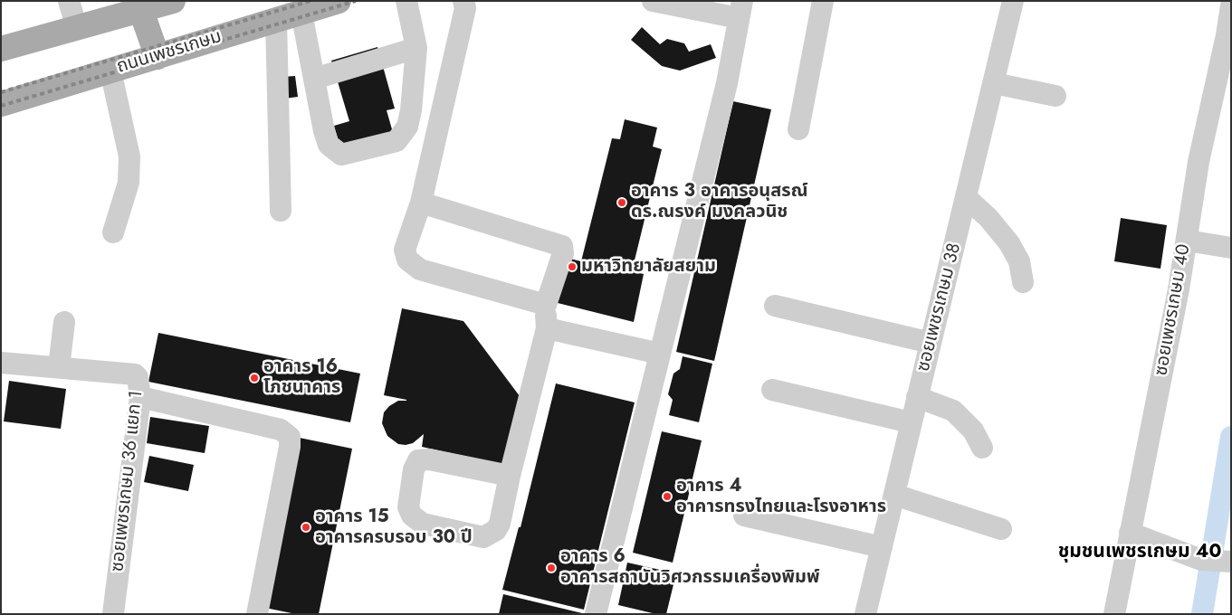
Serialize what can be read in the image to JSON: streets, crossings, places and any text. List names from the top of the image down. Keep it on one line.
{"streets":{"main road":["ถนนเพชรเกษม"],"street":["ซอยเพชรเกษม 38","ซอยเพชรเกษม 40","ซอยเพชรเกษม 36 แยก 1"]},"districts":["ชุมชนเพชรเกษม 40"],"places":["อาคาร 3 อาคารอนุสรณ์ ดร.ณรงค์ มงคลวนิช","มหาวิทยาลัยสยาม","อาคาร 16 โภชนาคาร","อาคาร 4 อาคารทรงไทยและโรงอาหาร","อาคาร 15 อาคารครบรอบ 30 ปี","อาคาร 6 อาคารสถาบันวิศวกรรมเครื่องพิมพ์"]}
